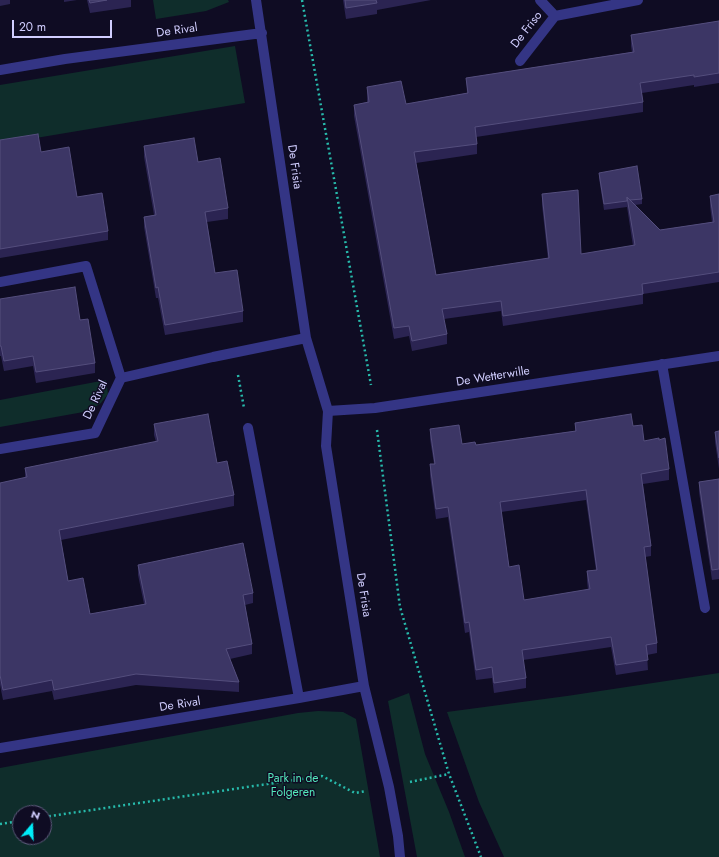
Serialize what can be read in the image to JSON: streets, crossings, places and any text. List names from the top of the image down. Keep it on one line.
{"streets":{"street":["De Friso","De Rival","De Frisia","De Wetterwille"]},"crossings":[["De Rival","De Frisia"],["De Frisia","De Wetterwille"]],"parks":["Park in de Folgeren"],"scale_bar":"20 m","north":"top"}
